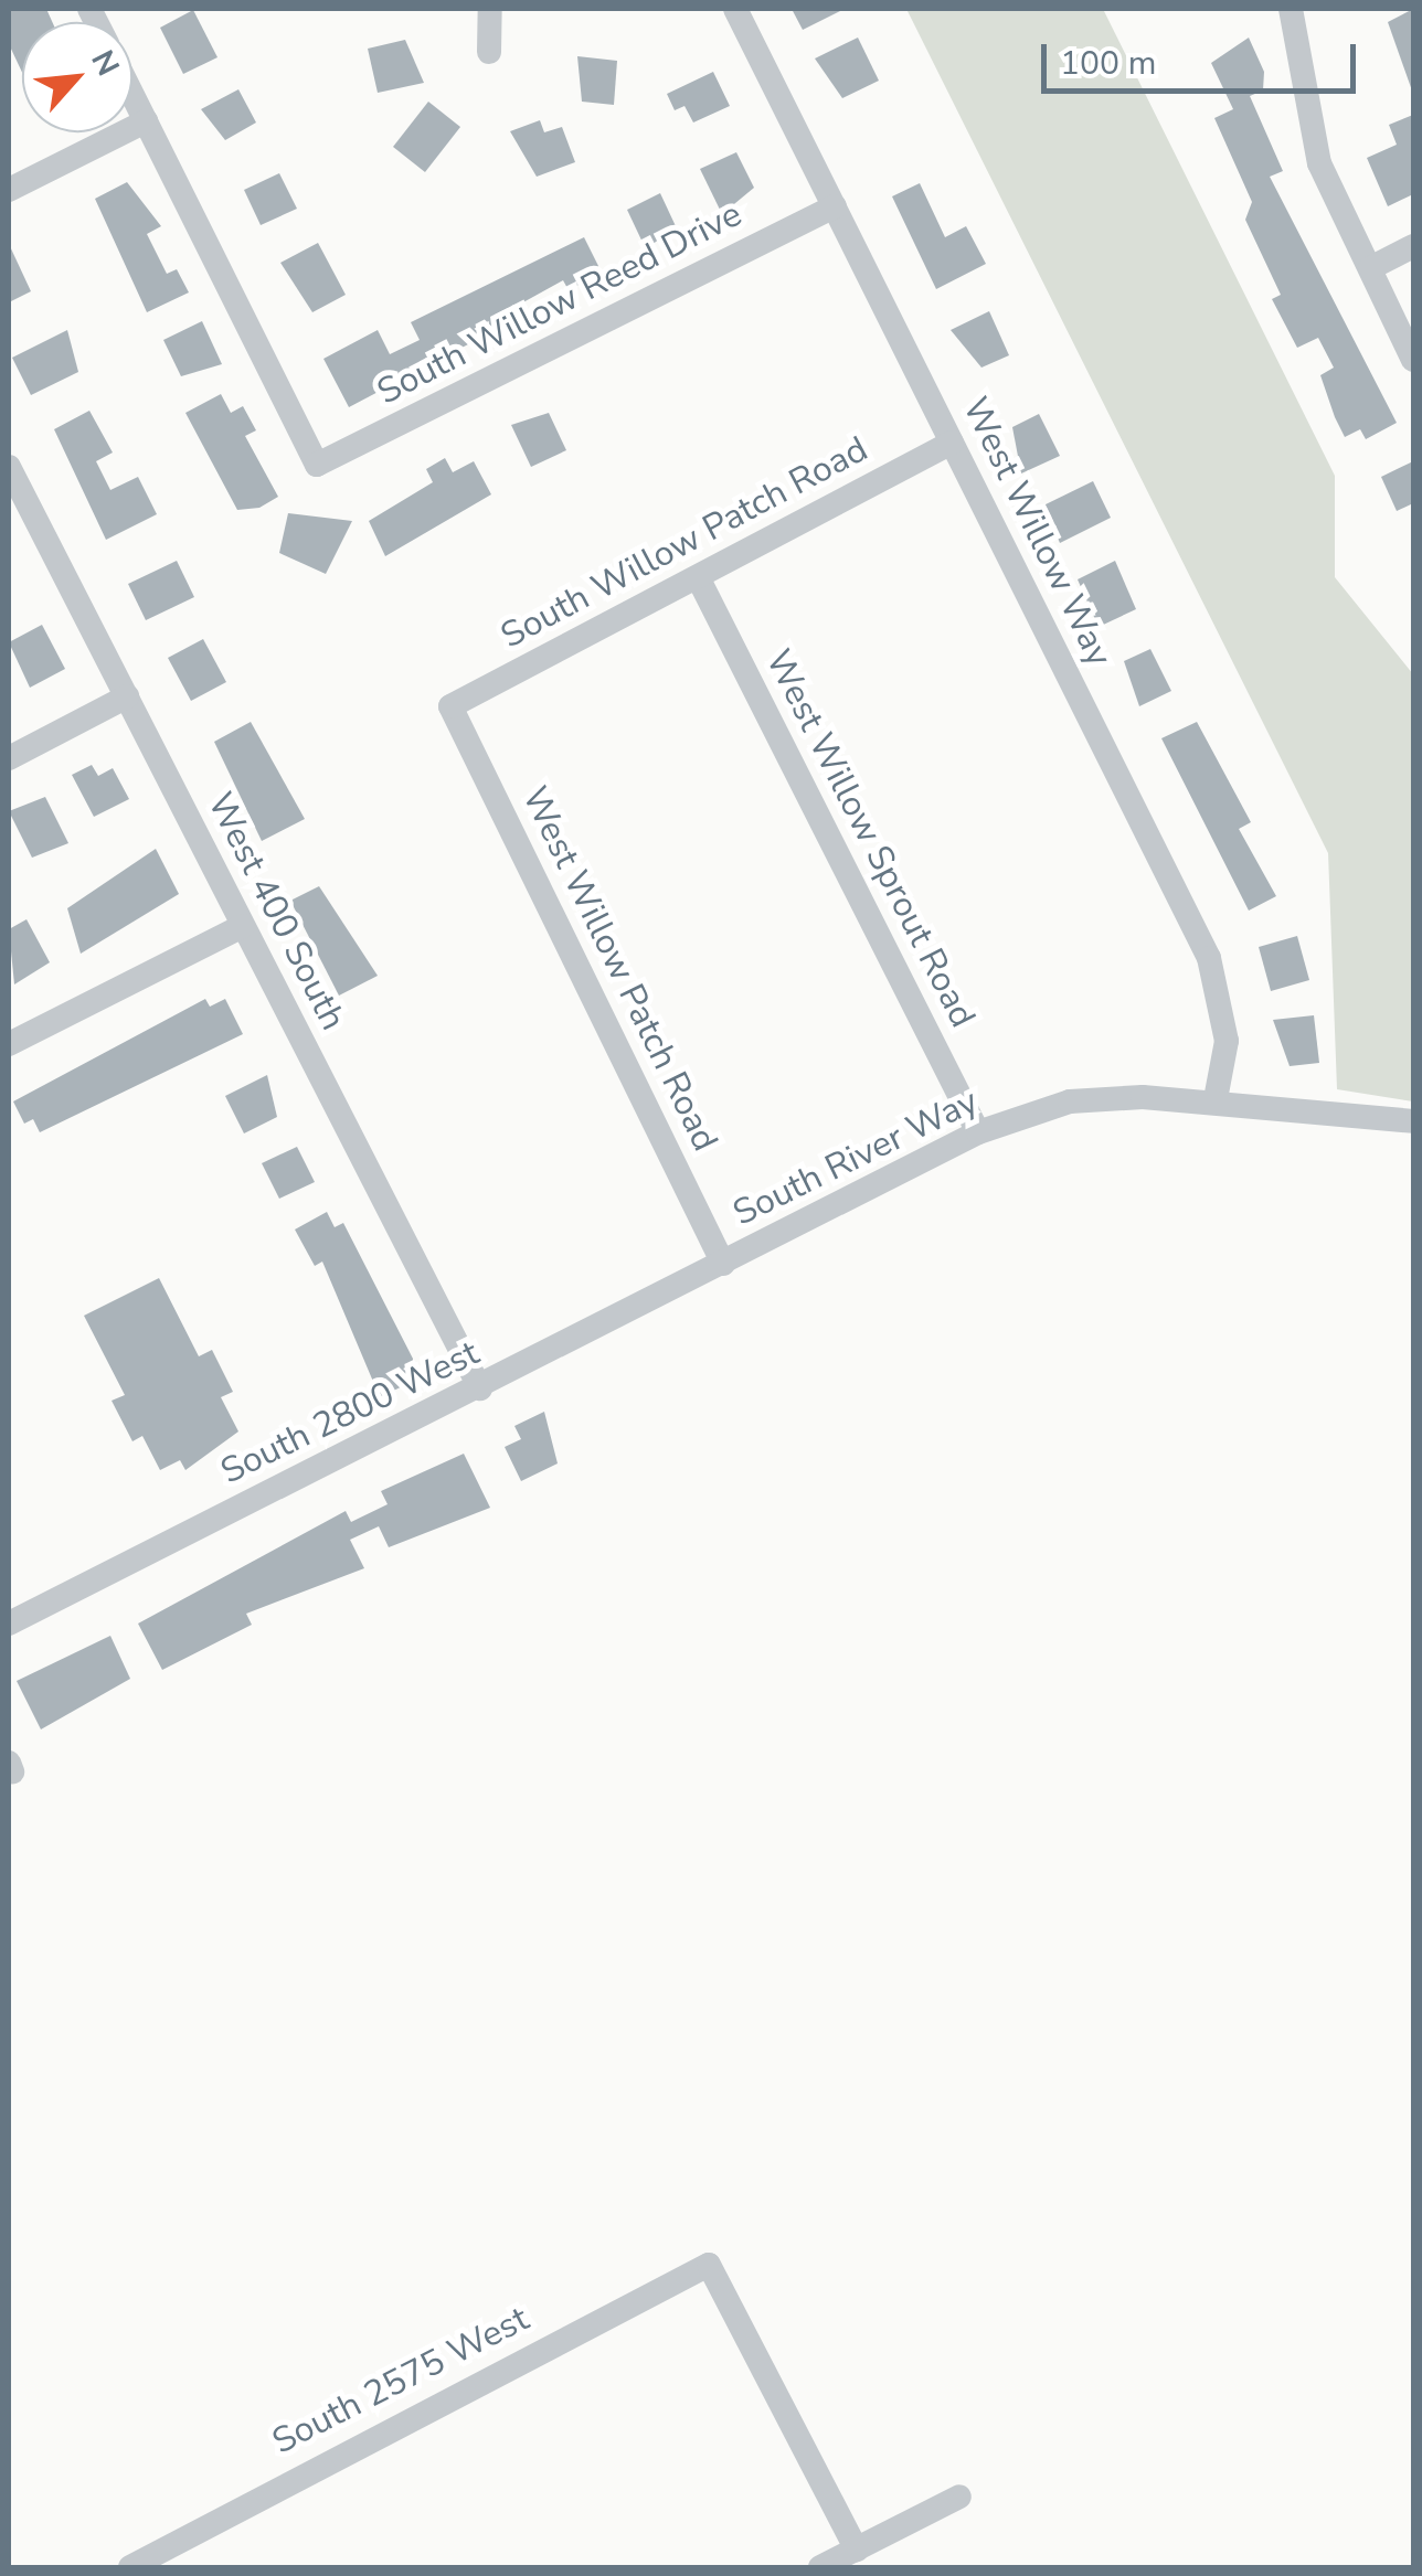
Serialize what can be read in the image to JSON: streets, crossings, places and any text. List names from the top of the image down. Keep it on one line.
{"streets":{"street":["South Willow Reed Drive","West Willow Way","South Willow Patch Road","West Willow Sprout Road","West 400 South","West Willow Patch Road","South River Way","South 2800 West","South 2575 West"]},"crossings":[["South Willow Reed Drive","West Willow Way"],["West Willow Way","South Willow Patch Road"],["West Willow Way","South River Way"],["South Willow Patch Road","West Willow Sprout Road"],["South Willow Patch Road","West Willow Patch Road"],["West Willow Sprout Road","South River Way"],["West 400 South","South 2800 West"],["West Willow Patch Road","South River Way"],["West Willow Patch Road","South 2800 West"],["South River Way","South 2800 West"]],"scale_bar":"100 m","north":"top right"}
